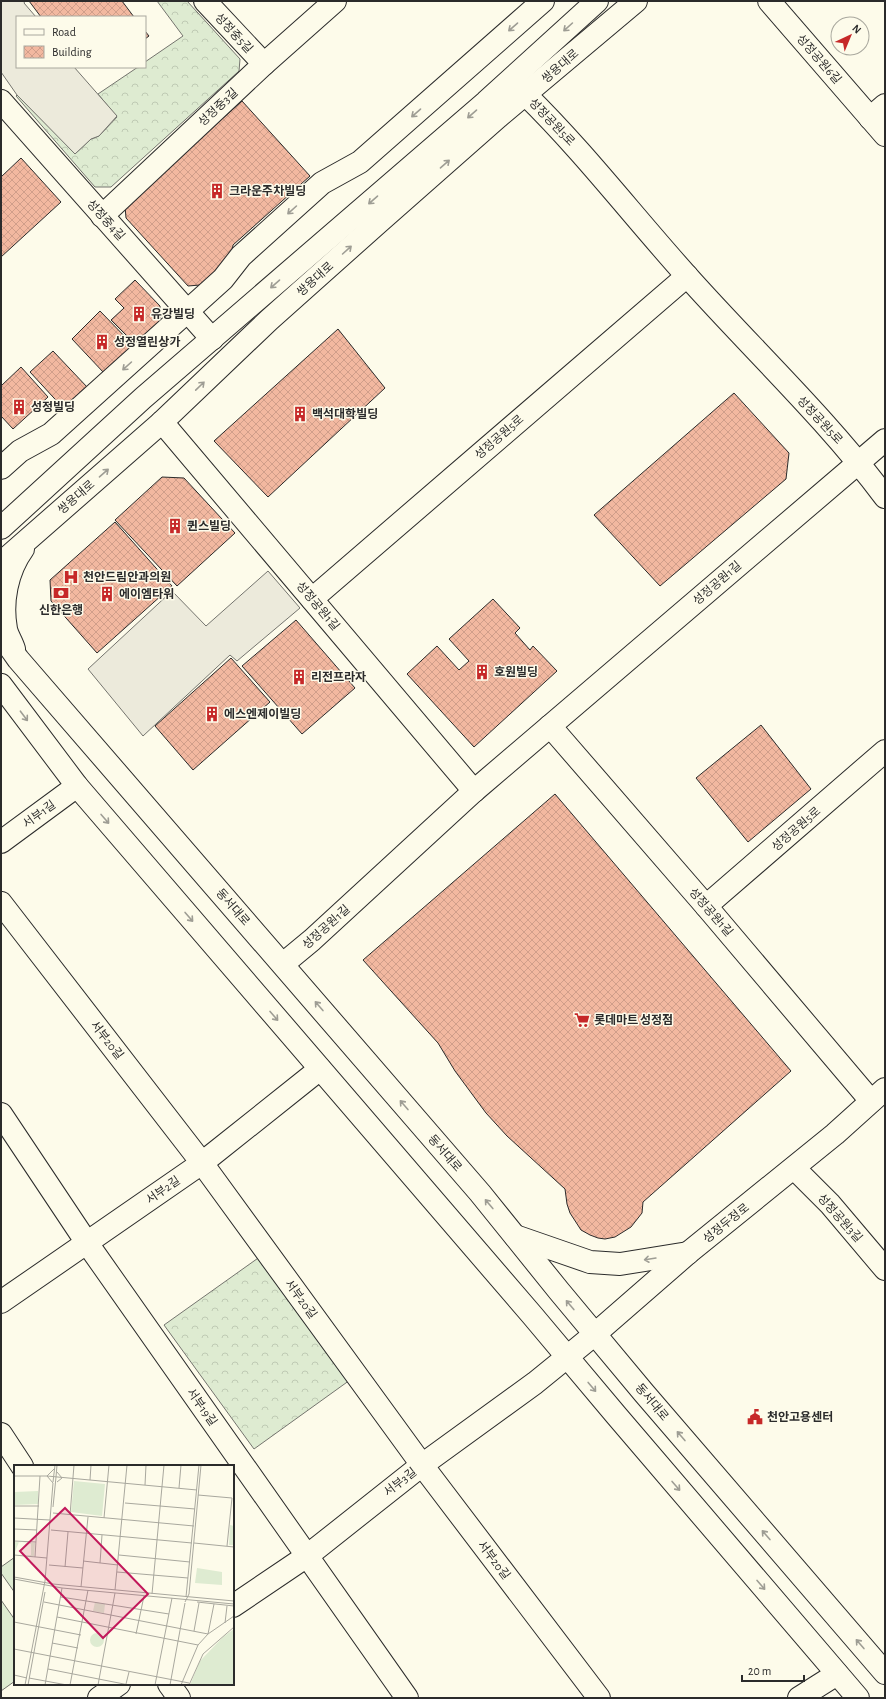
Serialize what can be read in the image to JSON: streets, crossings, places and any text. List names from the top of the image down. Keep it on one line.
{"streets":{"street":["성정중5길","성정공원6길","쌍용대로","성정중3길","성정공원5로","성정중4길","성정공원1길","서부1길","동서대로","서부20길","서부2길","성정공원3길","성정두정로","서부19길","서부3길"]},"crossings":[["성정중5길","성정중3길"],["쌍용대로","성정공원5로"],["쌍용대로","성정중4길"],["쌍용대로","성정공원1길"],["성정중3길","성정중4길"],["성정공원5로","성정공원1길"],["성정공원1길","동서대로"],["성정공원1길","성정두정로"],["동서대로","성정두정로"],["서부20길","서부2길"],["서부20길","서부3길"],["서부2길","서부19길"],["성정공원3길","성정두정로"],["성정두정로","서부3길"],["서부19길","서부3길"]],"places":{"building":["크라운주차빌딩","유강빌딩","성정열린상가","성정빌딩","백석대학빌딩","퀸스빌딩","에이엠타워","호원빌딩","리전프라자","에스엔제이빌딩"],"hospital":["천안드림안과의원"],"bank":["신한은행"],"supermarket":["롯데마트 성정점"],"public building":["천안고용센터"]},"legend":["Road","Building"],"scale_bar":"20 m","north":"top right"}
